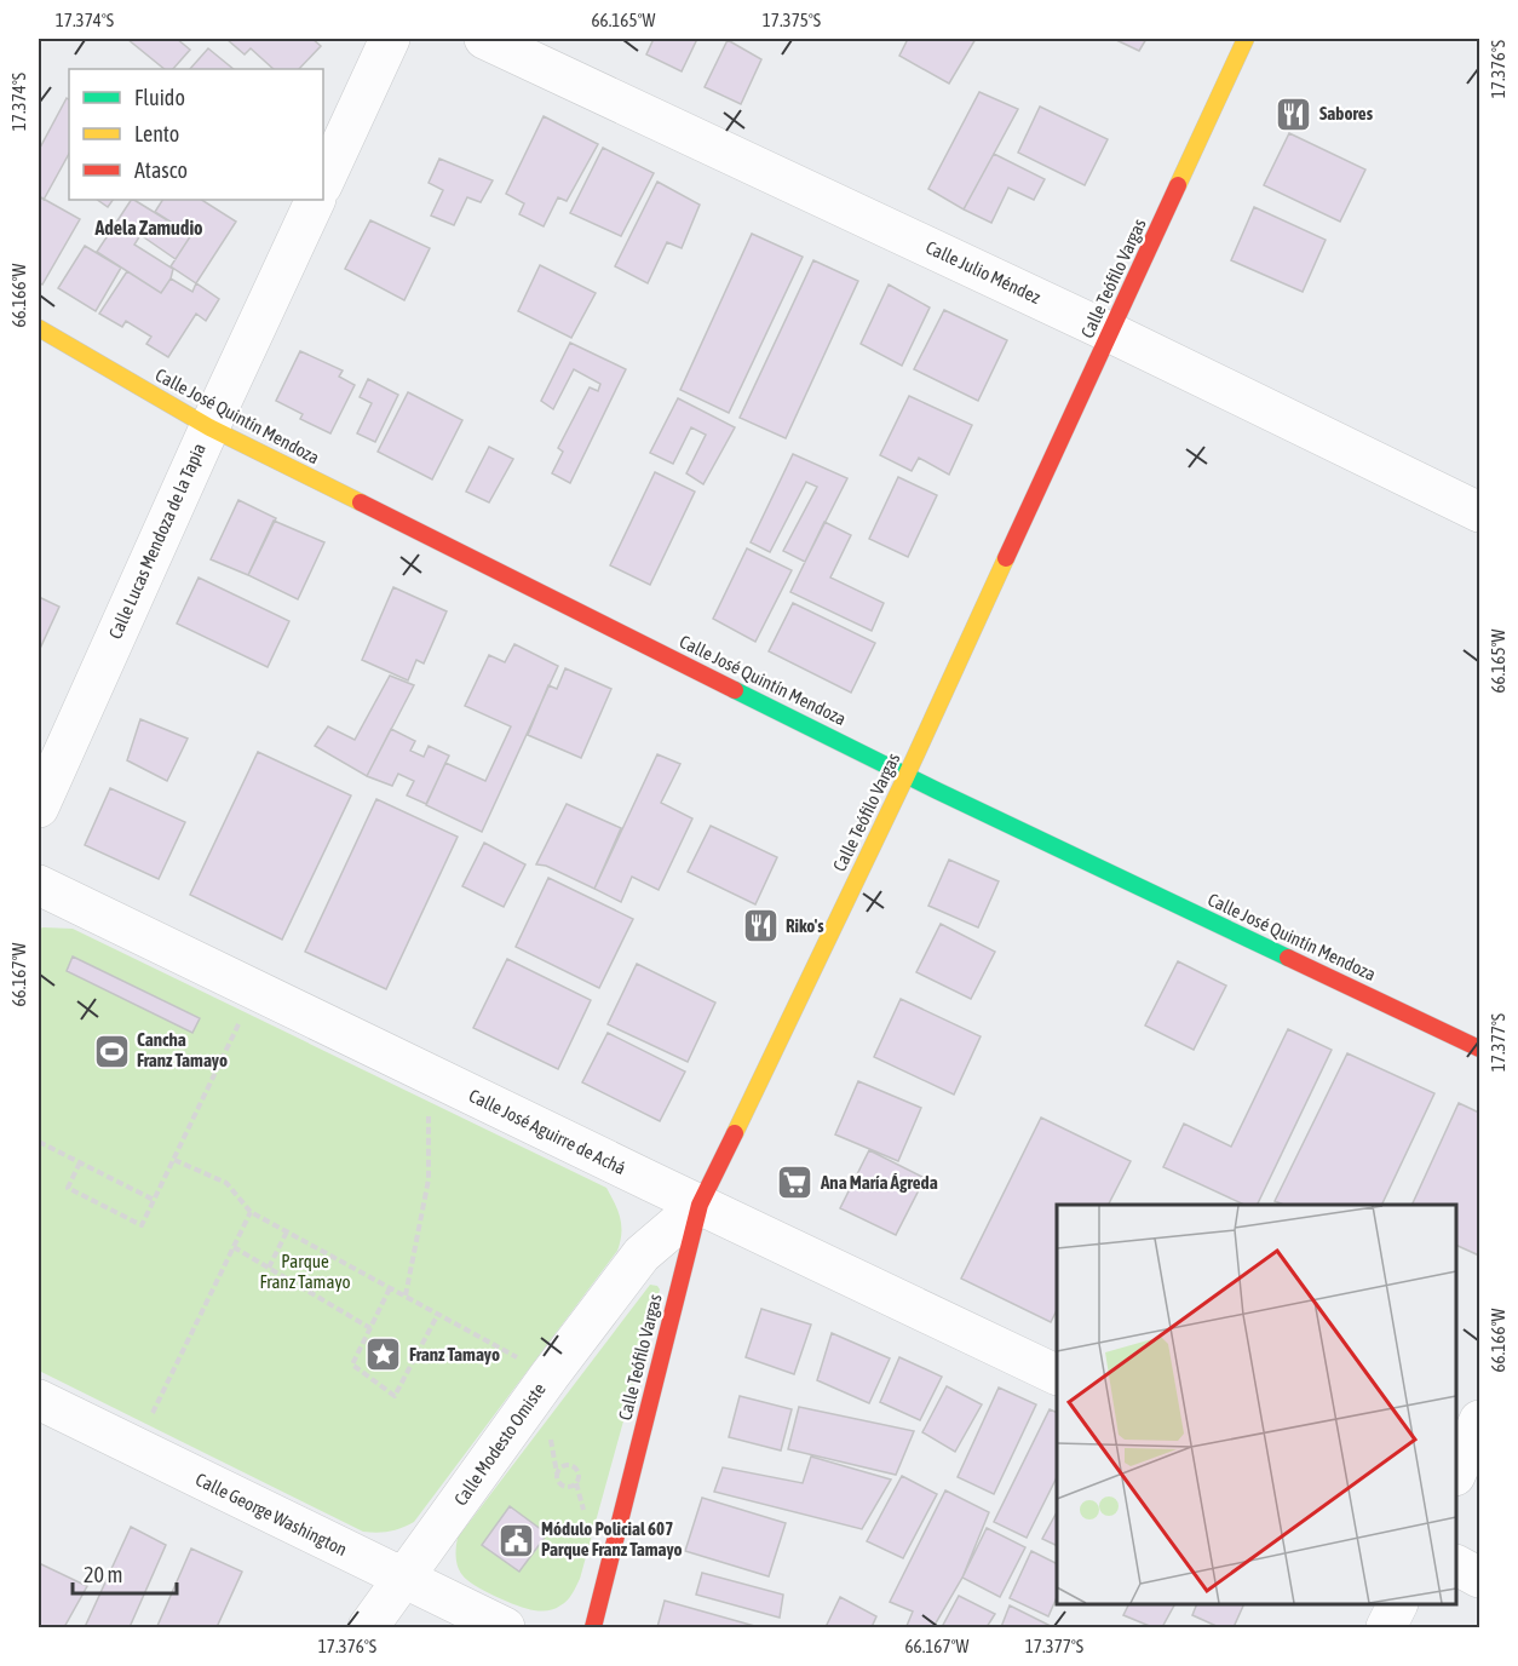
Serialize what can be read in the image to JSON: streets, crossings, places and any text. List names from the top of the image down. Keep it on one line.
{"streets":{"street":["Calle Julio Méndez","Calle Teófilo Vargas","Calle José Quintín Mendoza","Calle Lucas Mendoza de la Tapia","Calle José Aguirre de Achá","Calle Modesto Omiste","Calle George Washington"]},"crossings":[["Calle Julio Méndez","Calle Teófilo Vargas"],["Calle Teófilo Vargas","Calle José Quintín Mendoza"],["Calle Teófilo Vargas","Calle José Aguirre de Achá"],["Calle Teófilo Vargas","Calle Modesto Omiste"],["Calle José Quintín Mendoza","Calle Lucas Mendoza de la Tapia"],["Calle José Aguirre de Achá","Calle Modesto Omiste"],["Calle Modesto Omiste","Calle George Washington"]],"districts":["Adela Zamudio"],"parks":["Parque Franz Tamayo"],"places":{"restaurant":["Sabores","Riko's"],"sports":["Cancha Franz Tamayo"],"supermarket":["Ana María Ágreda"],"place":["Franz Tamayo"],"public building":["Módulo Policial 607 Parque Franz Tamayo"]},"legend":["Fluido","Lento","Atasco"],"scale_bar":"20 m","coordinates":["17.374°S","66.165°W","17.375°S","17.376°S","66.166°W","66.167°W","17.377°S"]}
